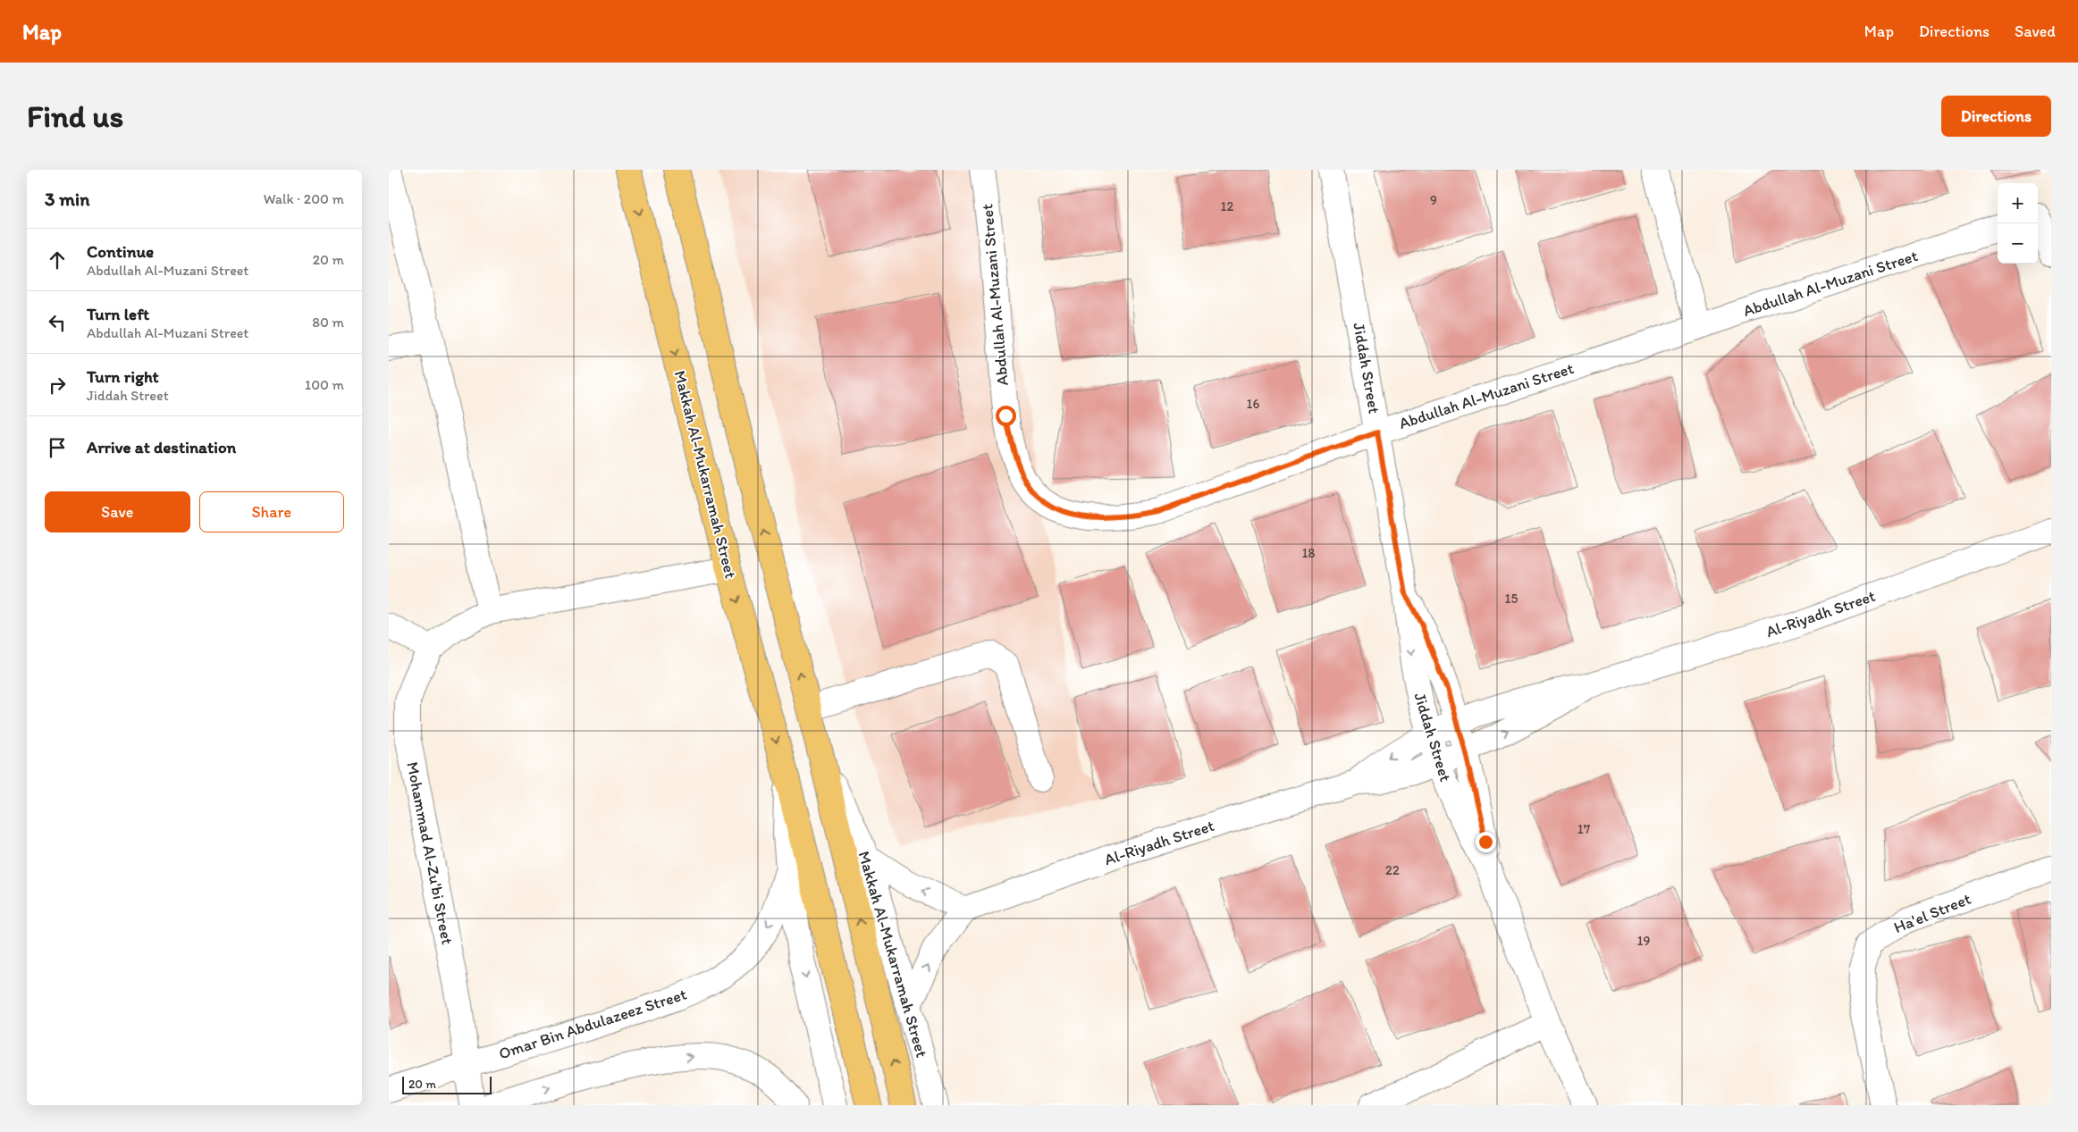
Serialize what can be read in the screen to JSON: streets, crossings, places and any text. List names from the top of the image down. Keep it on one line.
{"streets":{"main road":["Makkah Al-Mukarramah Street"],"street":["Abdullah Al-Muzani Street","Jiddah Street","Al-Riyadh Street","Mohammad Al-Zu'bi Street","Ha'el Street","Omar Bin Abdulazeez Street"]},"crossings":[["Abdullah Al-Muzani Street","Jiddah Street"],["Jiddah Street","Al-Riyadh Street"],["Makkah Al-Mukarramah Street","Omar Bin Abdulazeez Street"],["Mohammad Al-Zu'bi Street","Omar Bin Abdulazeez Street"]],"one_way":["Omar Bin Abdulazeez Street"],"house_numbers":["9","12","16","18","15","17","22","19"],"scale_bar":"20 m","page":{"header":"Map","nav":["Map","Directions","Saved"],"buttons":["Directions",["Save","Share"]],"title":"Find us","heading":["3 min","Walk · 200 m"],"map_buttons":["+","−"],"list":[["Continue","Abdullah Al-Muzani Street","20 m"],["Turn left","Abdullah Al-Muzani Street","80 m"],["Turn right","Jiddah Street","100 m"],"Arrive at destination"],"scale":"20 m"}}
